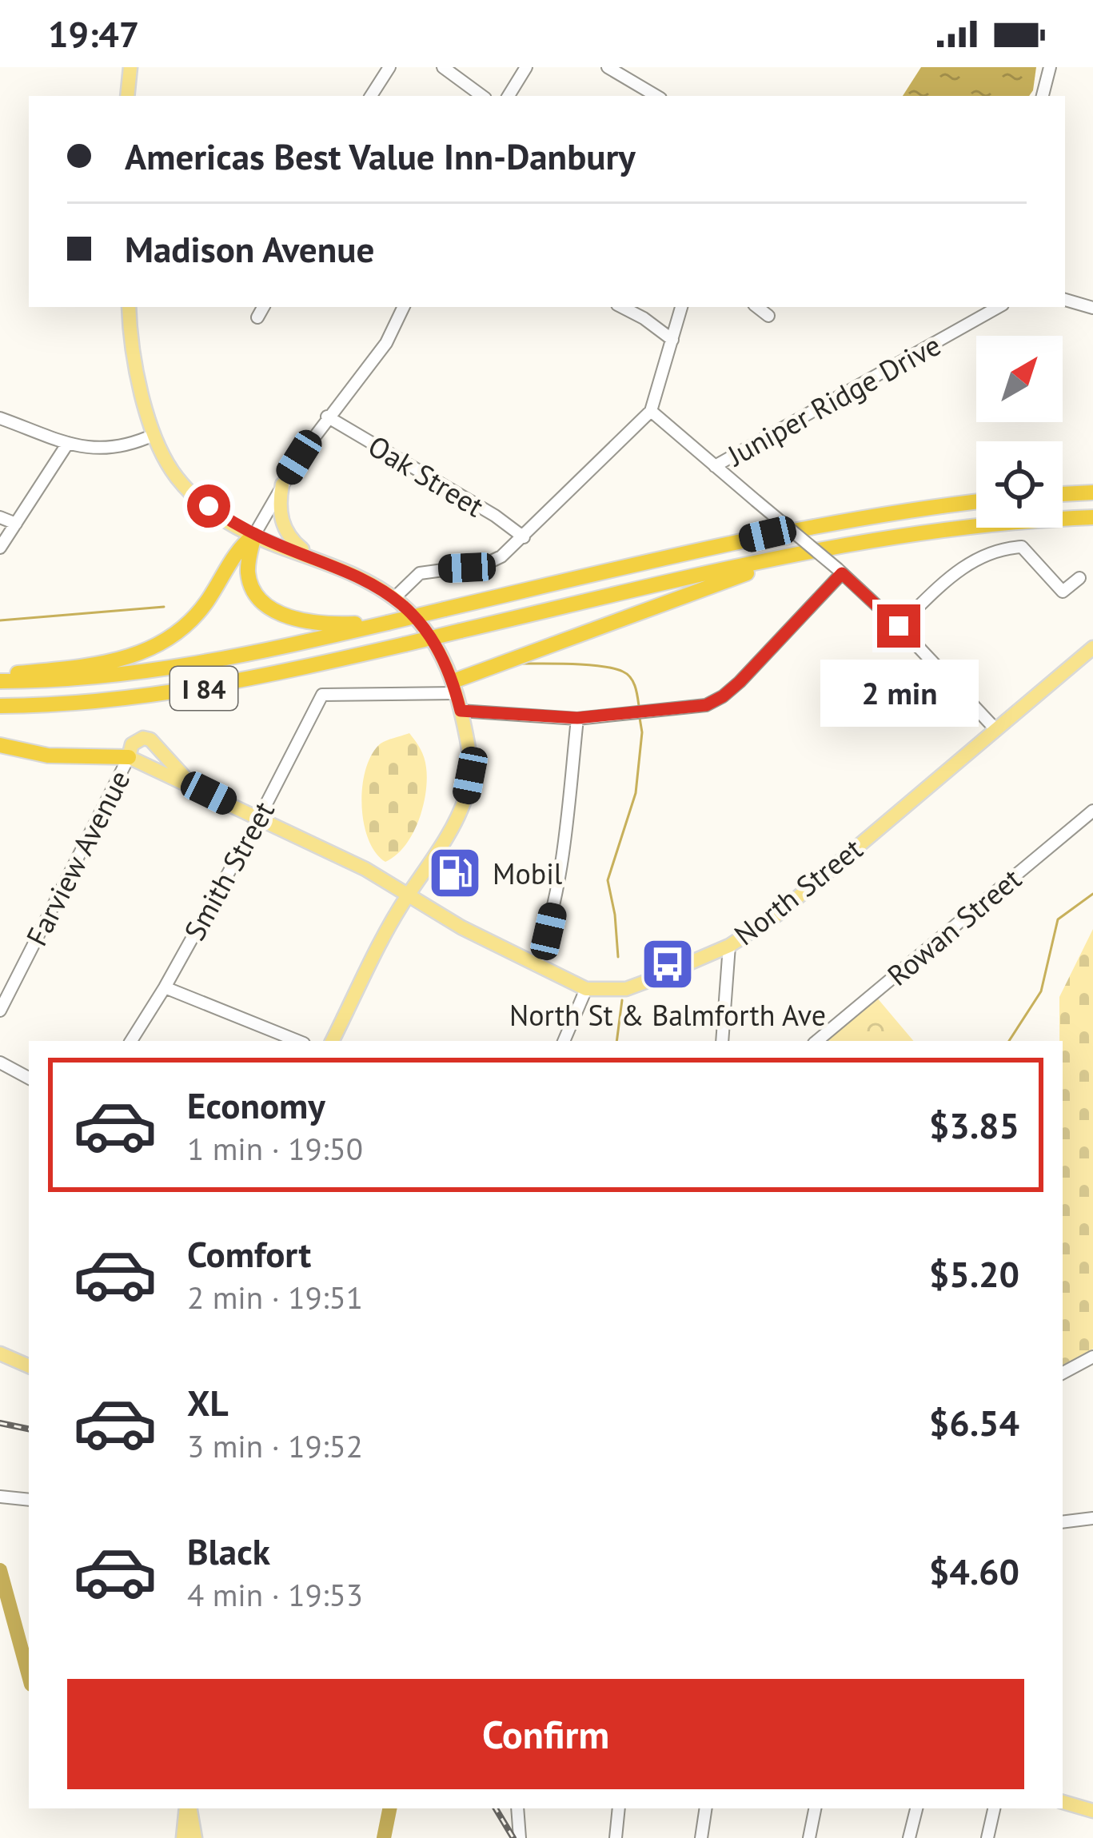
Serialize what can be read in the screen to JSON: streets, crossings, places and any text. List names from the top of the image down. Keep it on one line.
{"streets":{"highway":["I 84"],"main road":["North Street"],"street":["Juniper Ridge Drive","Oak Street","Farview Avenue","Smith Street","Rowan Street"]},"crossings":[["Farview Avenue","North Street"],["Smith Street","North Street"]],"places":{"fuel station":["Mobil"],"bus stop":["North St & Balmforth Ave"]},"north":"top right","page":{"status":"19:47","banner":["Americas Best Value Inn-Danbury","Madison Avenue"],"bubble":"2 min","list":[{"name":"Economy","note":"1 min · 19:50","value":"$3.85"},{"name":"Comfort","note":"2 min · 19:51","value":"$5.20"},{"name":"XL","note":"3 min · 19:52","value":"$6.54"},{"name":"Black","note":"4 min · 19:53","value":"$4.60"}],"buttons":"Confirm"}}
